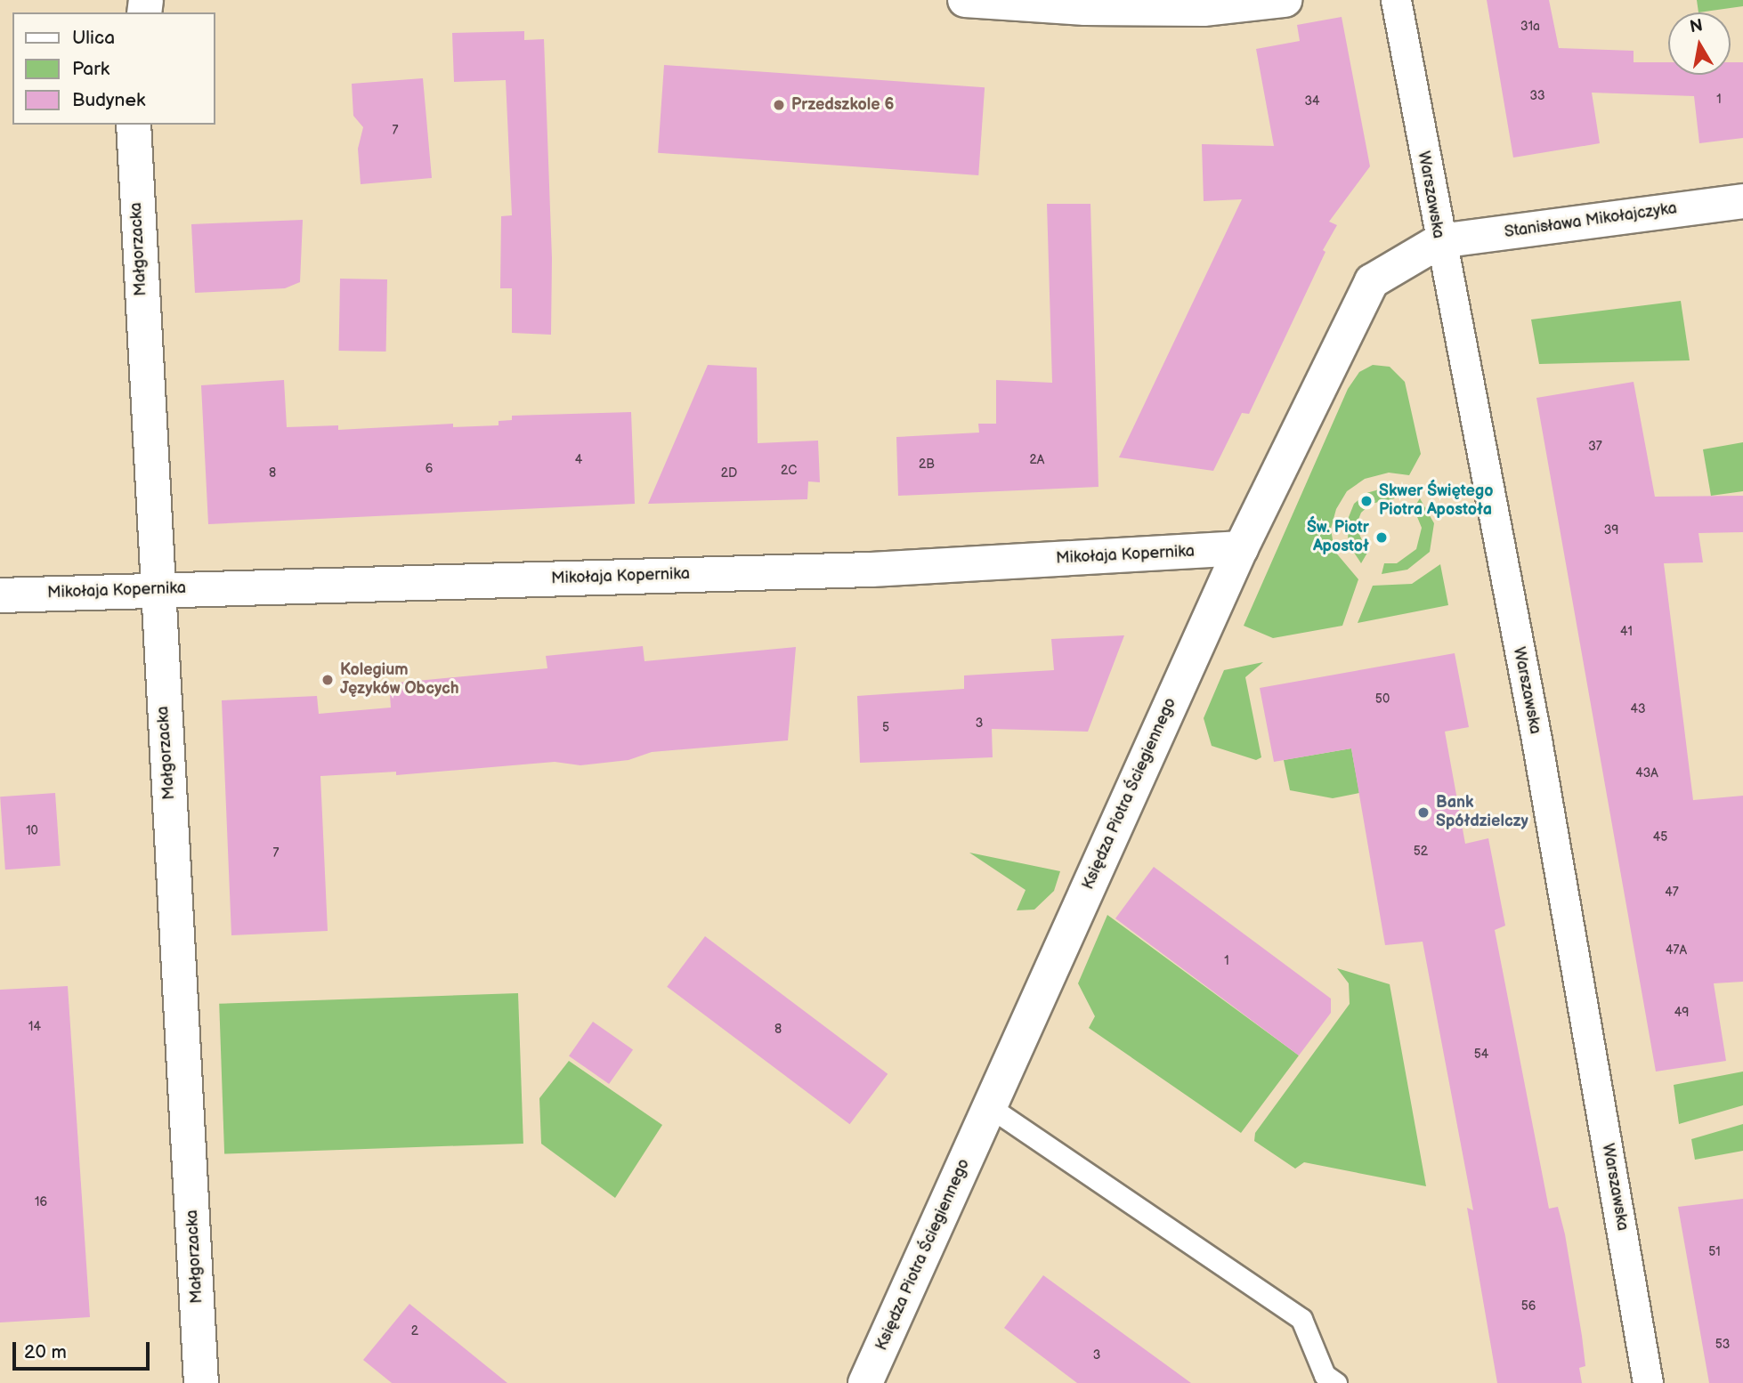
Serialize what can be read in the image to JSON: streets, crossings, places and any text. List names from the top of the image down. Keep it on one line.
{"streets":{"street":["Warszawska","Stanisława Mikołajczyka","Małgorzacka","Mikołaja Kopernika","Księdza Piotra Ściegiennego"]},"crossings":[["Warszawska","Stanisława Mikołajczyka"],["Warszawska","Księdza Piotra Ściegiennego"],["Stanisława Mikołajczyka","Księdza Piotra Ściegiennego"],["Małgorzacka","Mikołaja Kopernika"],["Mikołaja Kopernika","Księdza Piotra Ściegiennego"]],"places":["Przedszkole 6","Skwer Świętego Piotra Apostoła","Św. Piotr Apostoł","Kolegium Języków Obcych","Bank Spółdzielczy"],"house_numbers":["31a","33","1","34","7","37","4","2A","2B","6","2C","8","2D","39","41","50","43","3","5","43A","10","45","52","7","47","47A","1","49","14","8","54","16","51","56","2","53","3"],"legend":["Ulica","Park","Budynek"],"scale_bar":"20 m","north":"top"}
